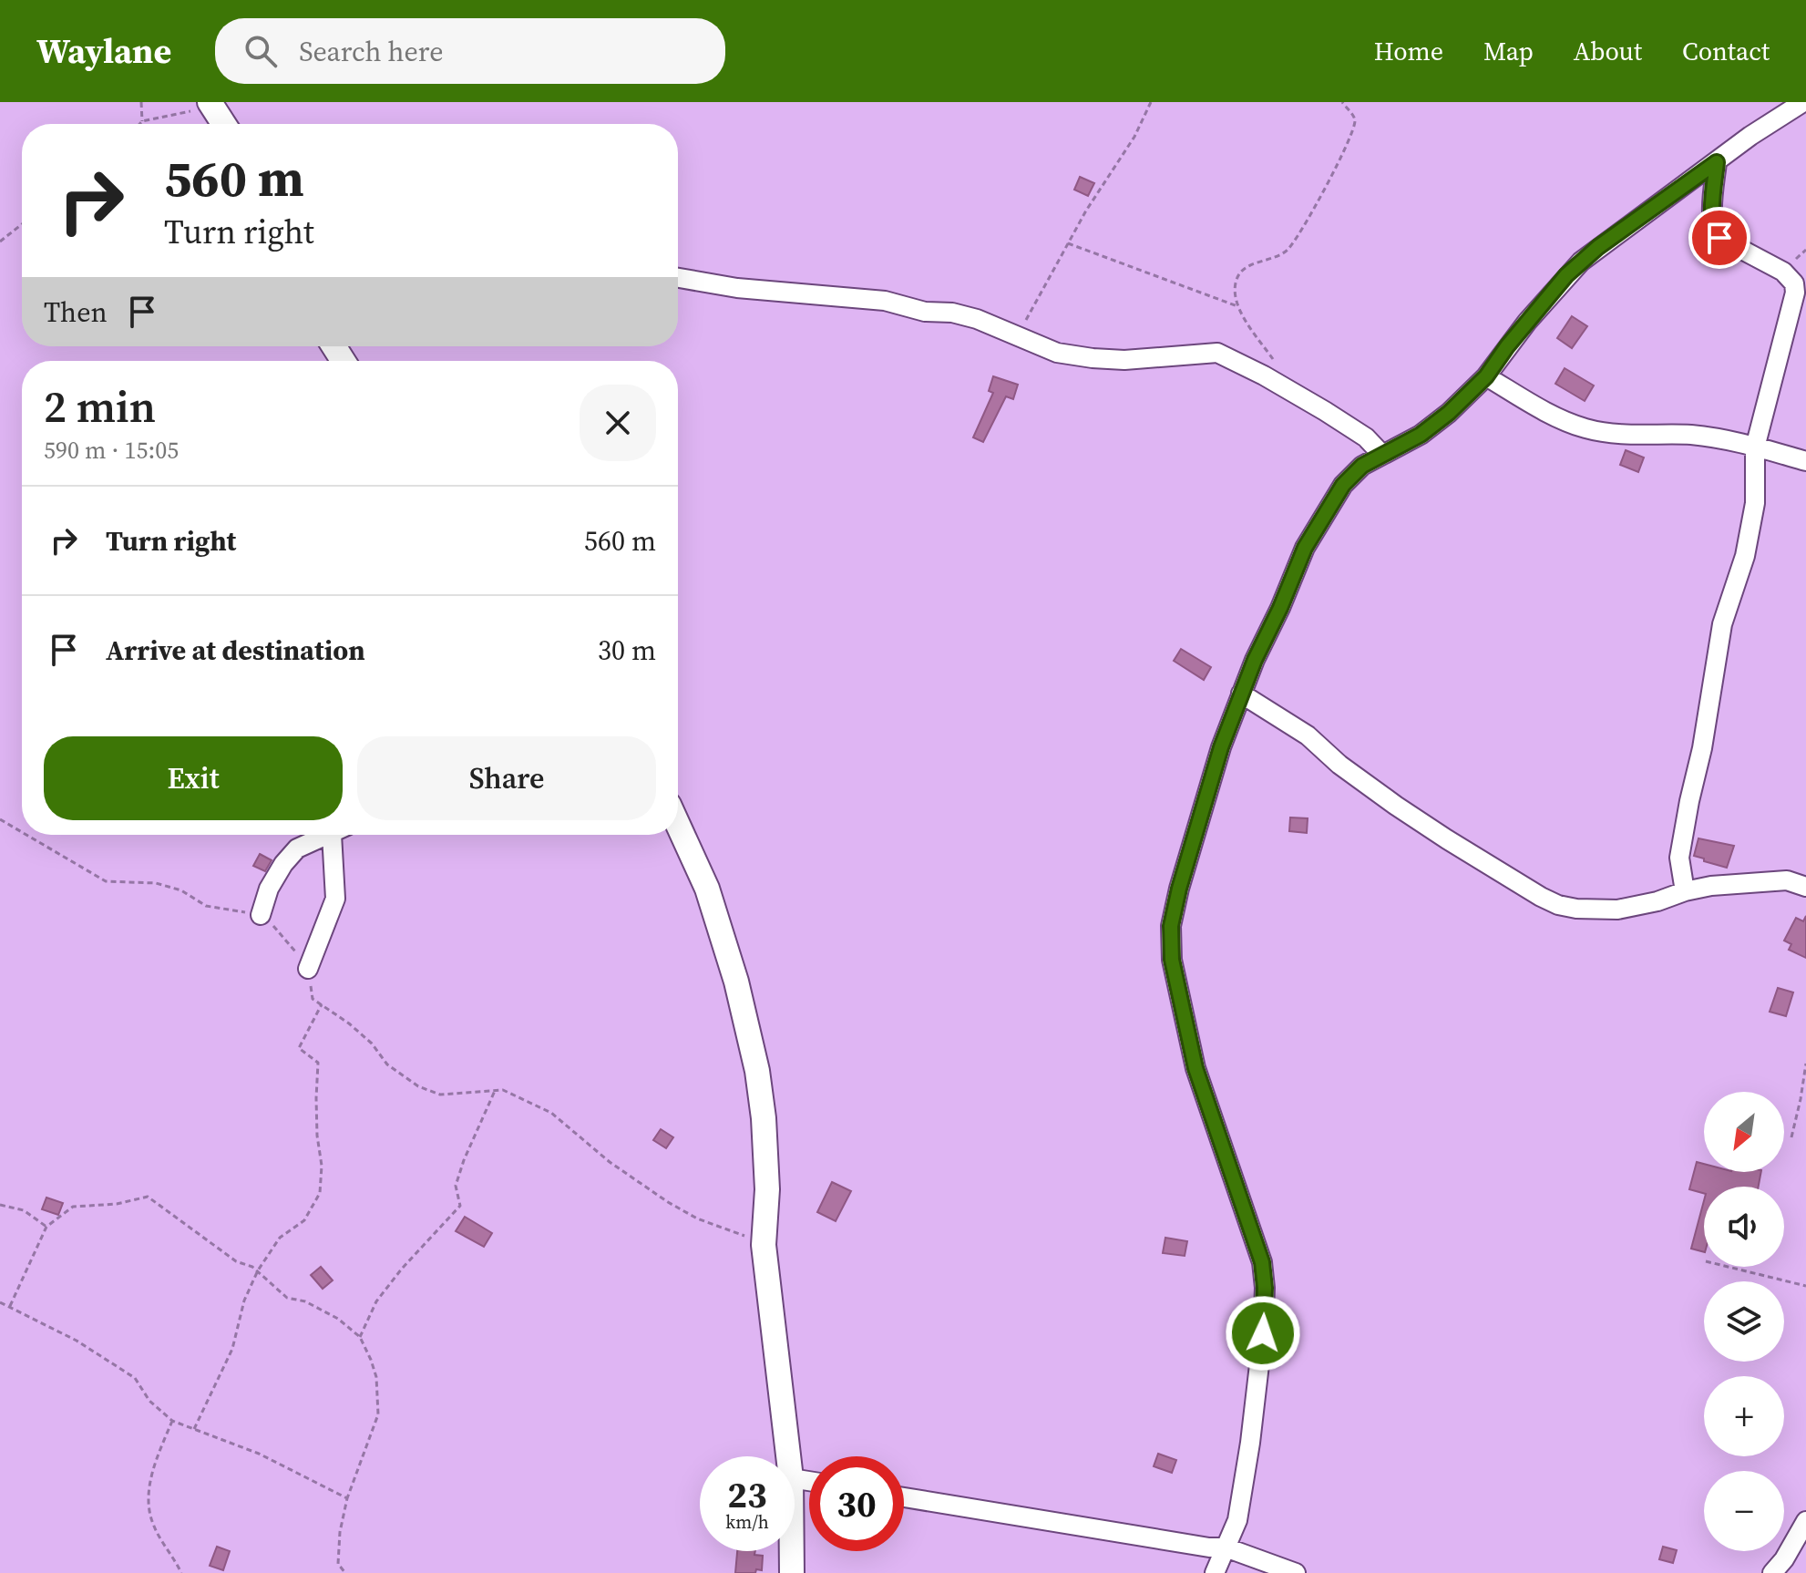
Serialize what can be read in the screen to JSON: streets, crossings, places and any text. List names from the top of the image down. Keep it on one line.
{"north":"bottom left","page":{"header":"Waylane","search":"Search here","nav":["Home","Map","About","Contact"],"turn":["560 m","Turn right"],"then":"Then","heading":["2 min","590 m · 15:05"],"list":[{"name":"Turn right","value":"560 m"},{"name":"Arrive at destination","value":"30 m"}],"buttons":["Exit","Share"],"map_buttons":["+","−"],"speed":"23 km/h","limit":"30"}}
